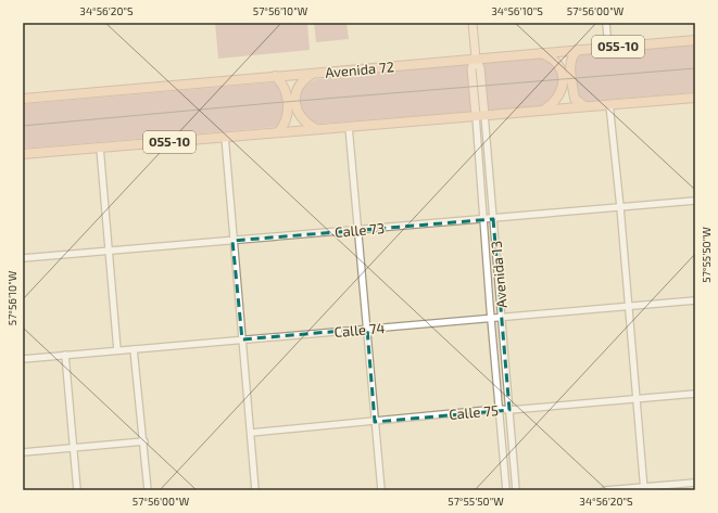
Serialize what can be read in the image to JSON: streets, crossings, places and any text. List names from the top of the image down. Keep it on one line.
{"streets":{"highway":["055-10","Avenida 72"],"main road":["Avenida 13"],"street":["Calle 73","Calle 74","Calle 75"]},"crossings":[["055-10","Avenida 13"],["Avenida 72","Avenida 13"],["Calle 73","Avenida 13"],["Avenida 13","Calle 74"],["Avenida 13","Calle 75"]],"coordinates":["34°56'20\"S","57°56'10\"W","34°56'10\"S","57°56'00\"W","57°55'50\"W"]}
